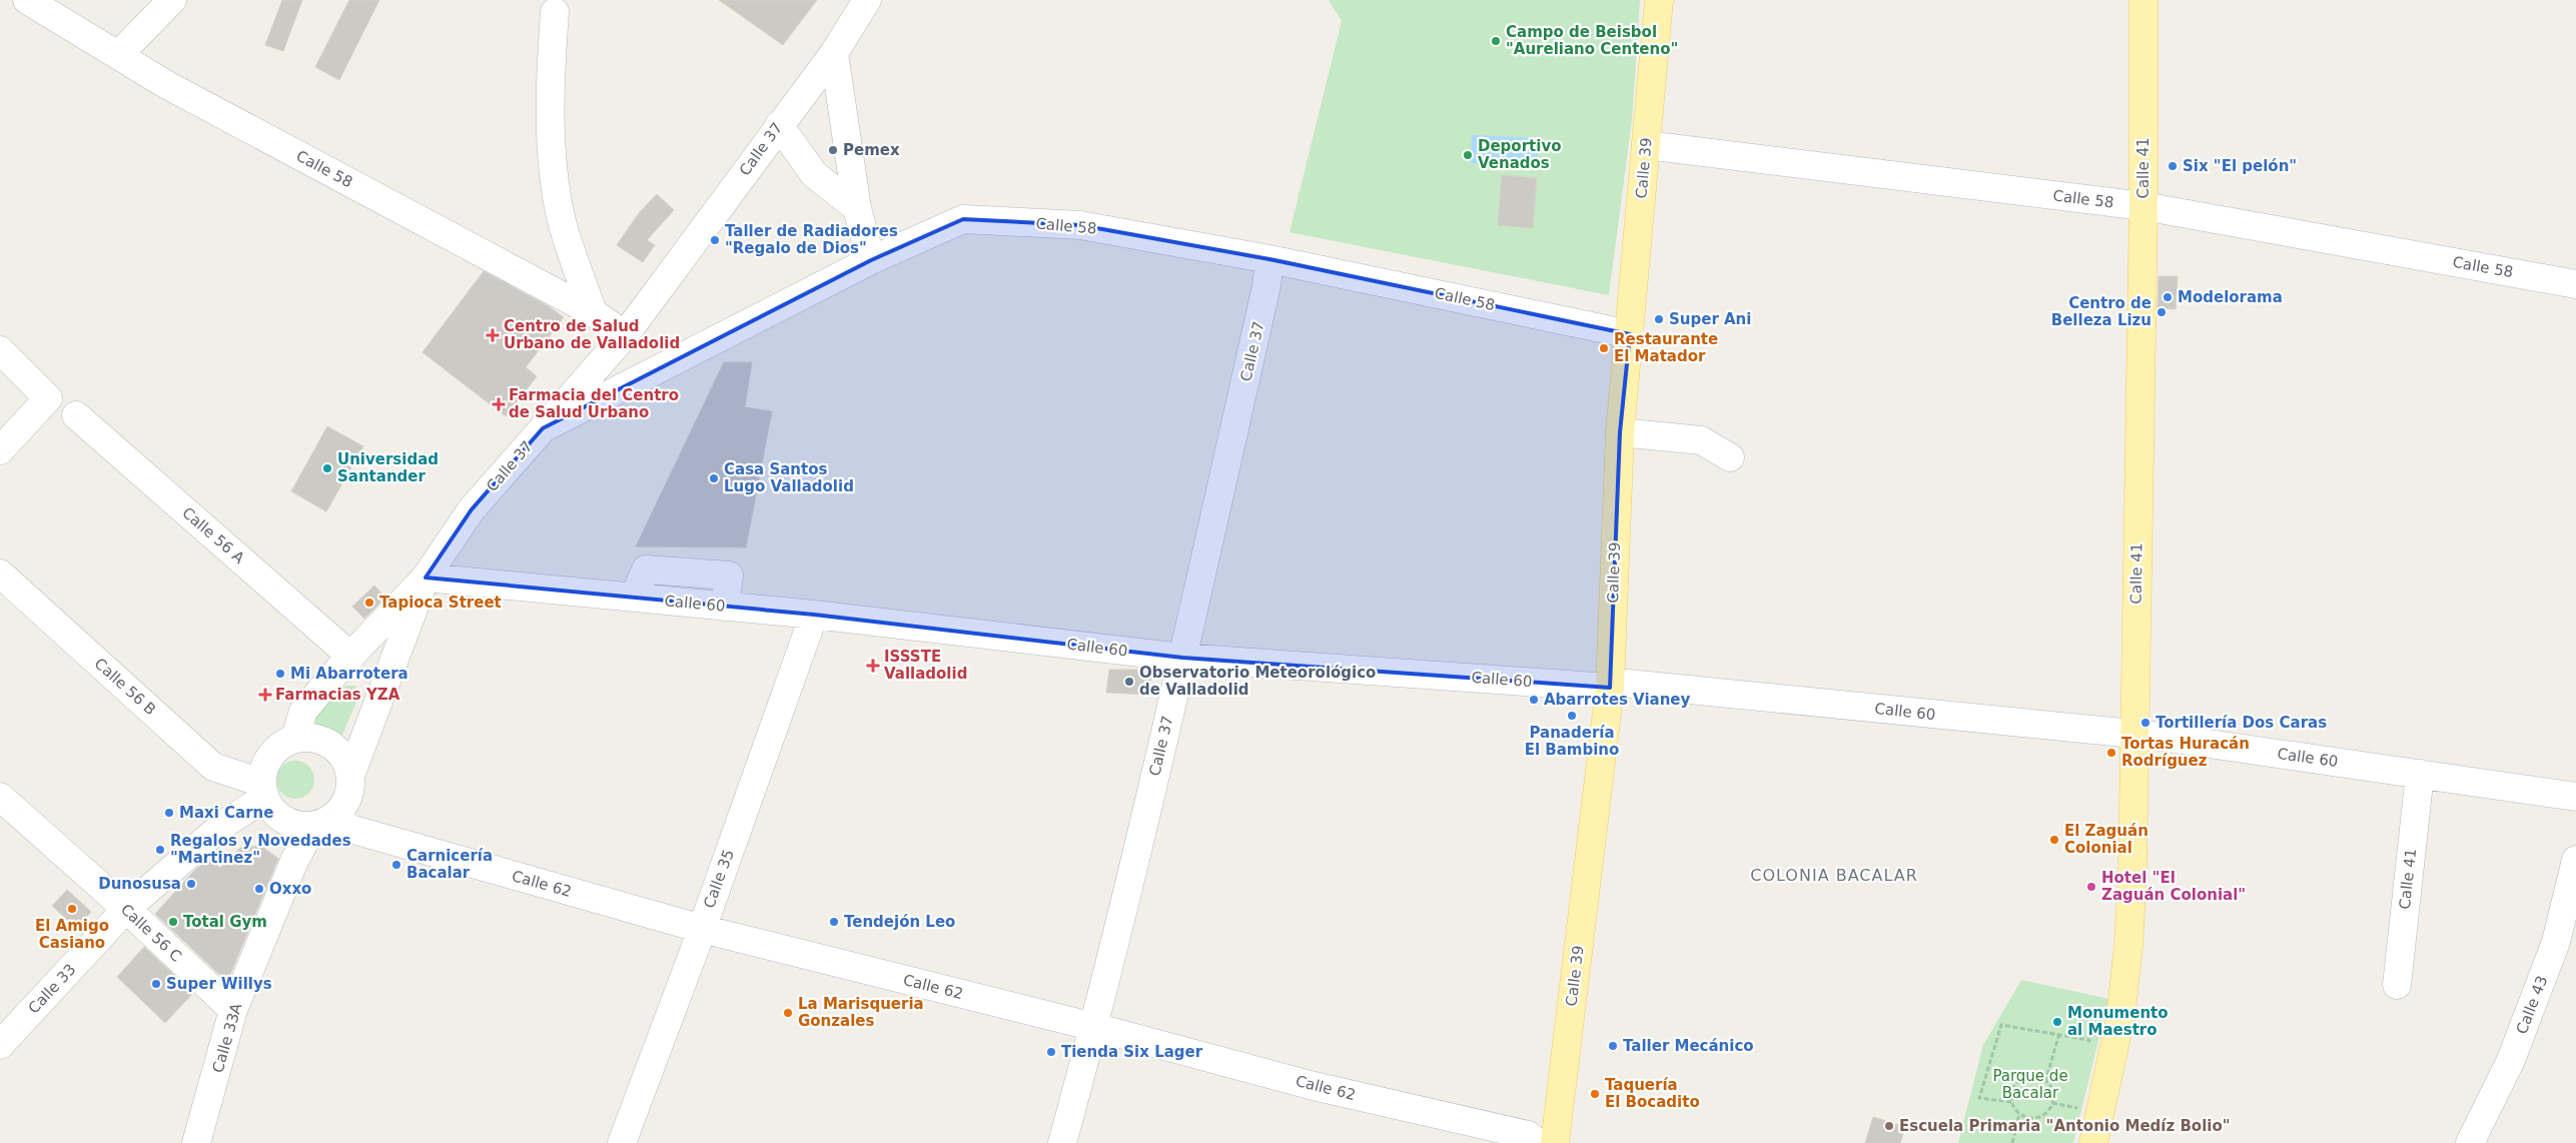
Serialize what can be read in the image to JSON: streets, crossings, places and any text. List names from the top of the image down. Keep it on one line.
{"streets":{"main road":["Calle 39","Calle 41"],"street":["Calle 37","Calle 58","Calle 56 A","Calle 60","Calle 56 B","Calle 35","Calle 62","Calle 56 C","Calle 33","Calle 43","Calle 33A"]},"crossings":[["Calle 37","Calle 58"],["Calle 37","Calle 56 A"],["Calle 37","Calle 60"],["Calle 37","Calle 56 B"],["Calle 37","Calle 62"],["Calle 37","Calle 33"],["Calle 37","Calle 33A"],["Calle 39","Calle 58"],["Calle 39","Calle 60"],["Calle 41","Calle 58"],["Calle 41","Calle 60"],["Calle 60","Calle 35"],["Calle 56 B","Calle 62"],["Calle 56 B","Calle 33"],["Calle 56 B","Calle 33A"],["Calle 35","Calle 62"],["Calle 62","Calle 33"],["Calle 62","Calle 33A"],["Calle 56 C","Calle 33"],["Calle 56 C","Calle 33A"],["Calle 33","Calle 33A"]],"districts":["COLONIA BACALAR"],"parks":["Parque de Bacalar"],"places":{"other":["Campo de Beisbol \"Aureliano Centeno\"","Pemex","Deportivo Venados","Six \"El pelón\"","Taller de Radiadores \"Regalo de Dios\"","Modelorama","Centro de Belleza Lizu","Super Ani","Restaurante El Matador","Universidad Santander","Casa Santos Lugo Valladolid","Tapioca Street","Mi Abarrotera","Observatorio Meteorológico de Valladolid","Abarrotes Vianey","Panadería El Bambino","Tortillería Dos Caras","Tortas Huracán Rodríguez","Maxi Carne","El Zaguán Colonial","Regalos y Novedades \"Martinez\"","Carnicería Bacalar","Dunosusa","Hotel \"El Zaguán Colonial\"","Oxxo","El Amigo Casiano","Total Gym","Tendejón Leo","Super Willys","La Marisqueria Gonzales","Monumento al Maestro","Taller Mecánico","Tienda Six Lager","Taquería El Bocadito","Escuela Primaria \"Antonio Medíz Bolio\""],"health":["Centro de Salud Urbano de Valladolid","Farmacia del Centro de Salud Urbano","ISSSTE Valladolid","Farmacias YZA"]}}
